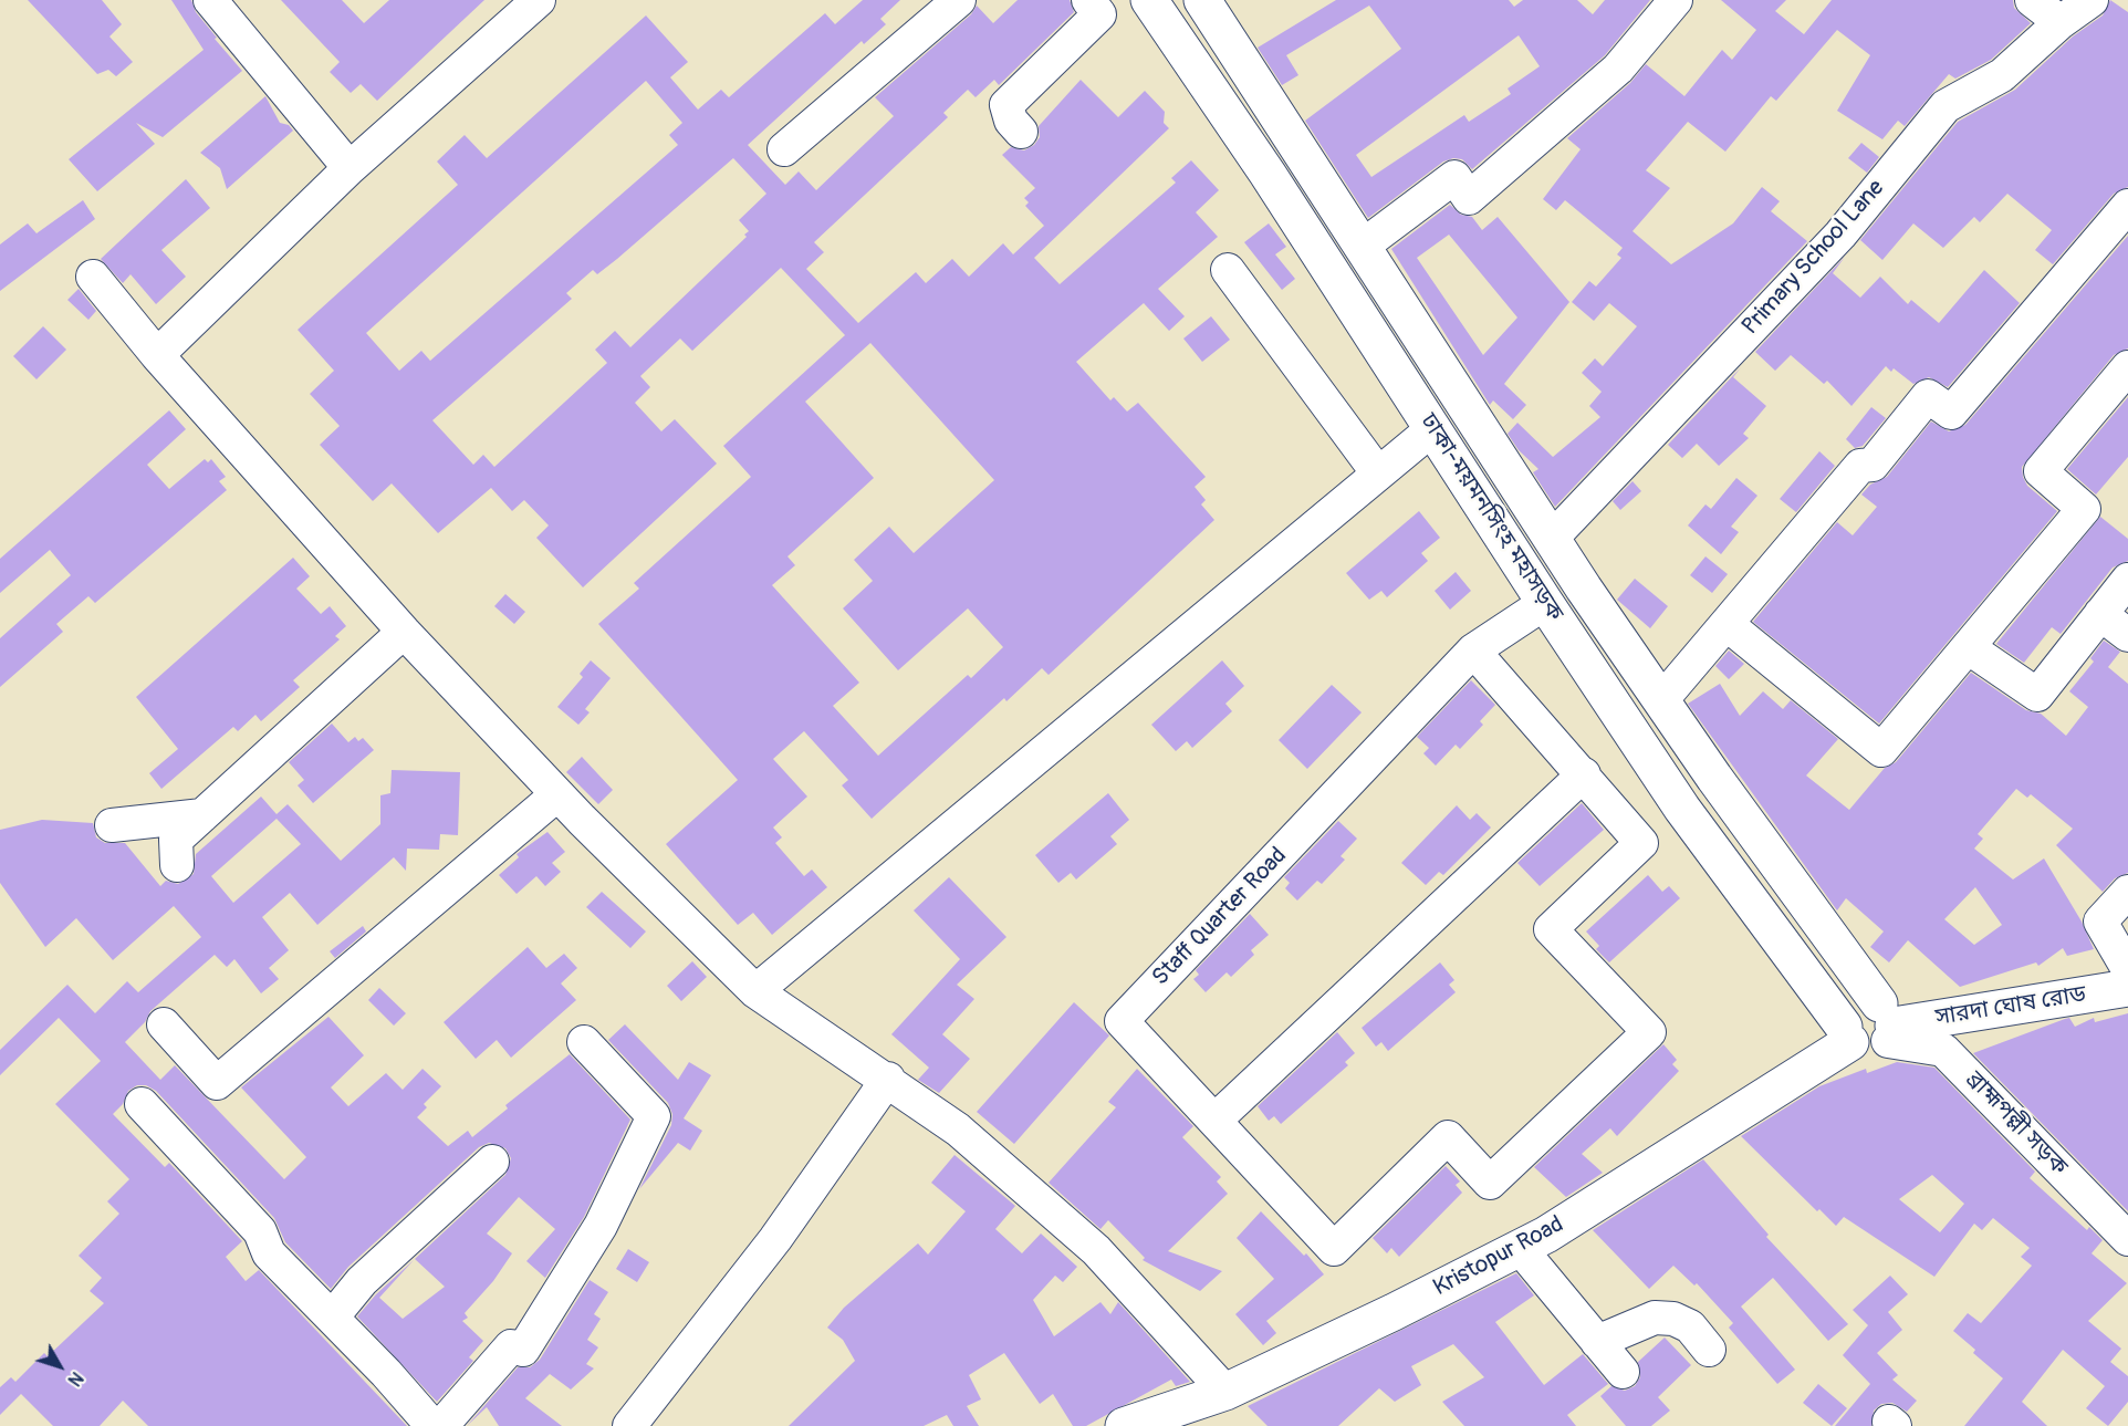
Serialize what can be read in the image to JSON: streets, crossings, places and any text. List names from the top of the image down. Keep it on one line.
{"streets":{"main road":["ঢাকা-ময়মনসিংহ মহাসড়ক","সারদা ঘোষ রোড","Kristopur Road"],"street":["Primary School Lane","Staff Quarter Road","ব্রাহ্মপল্লী সড়ক"]},"crossings":[["Primary School Lane","ঢাকা-ময়মনসিংহ মহাসড়ক"],["ঢাকা-ময়মনসিংহ মহাসড়ক","Staff Quarter Road"],["ঢাকা-ময়মনসিংহ মহাসড়ক","সারদা ঘোষ রোড"],["ঢাকা-ময়মনসিংহ মহাসড়ক","ব্রাহ্মপল্লী সড়ক"],["ঢাকা-ময়মনসিংহ মহাসড়ক","Kristopur Road"],["সারদা ঘোষ রোড","ব্রাহ্মপল্লী সড়ক"],["সারদা ঘোষ রোড","Kristopur Road"]],"north":"bottom right"}
